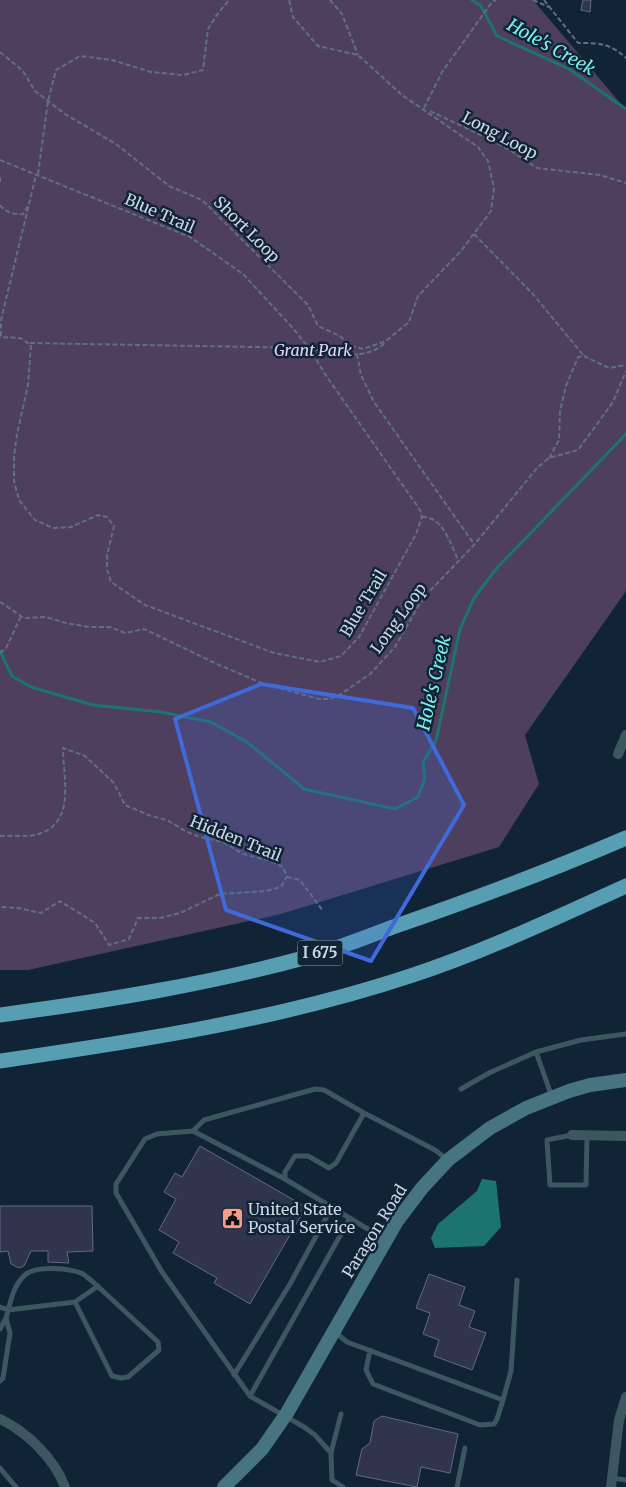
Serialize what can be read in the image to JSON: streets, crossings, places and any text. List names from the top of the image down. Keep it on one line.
{"streets":{"highway":["I 675"],"street":["Paragon Road"],"path":["Long Loop","Blue Trail","Short Loop","Hidden Trail"]},"crossings":[["Long Loop","Short Loop"]],"water":["Hole's Creek"],"parks":["Grant Park"],"places":{"public building":["United State Postal Service"]}}
